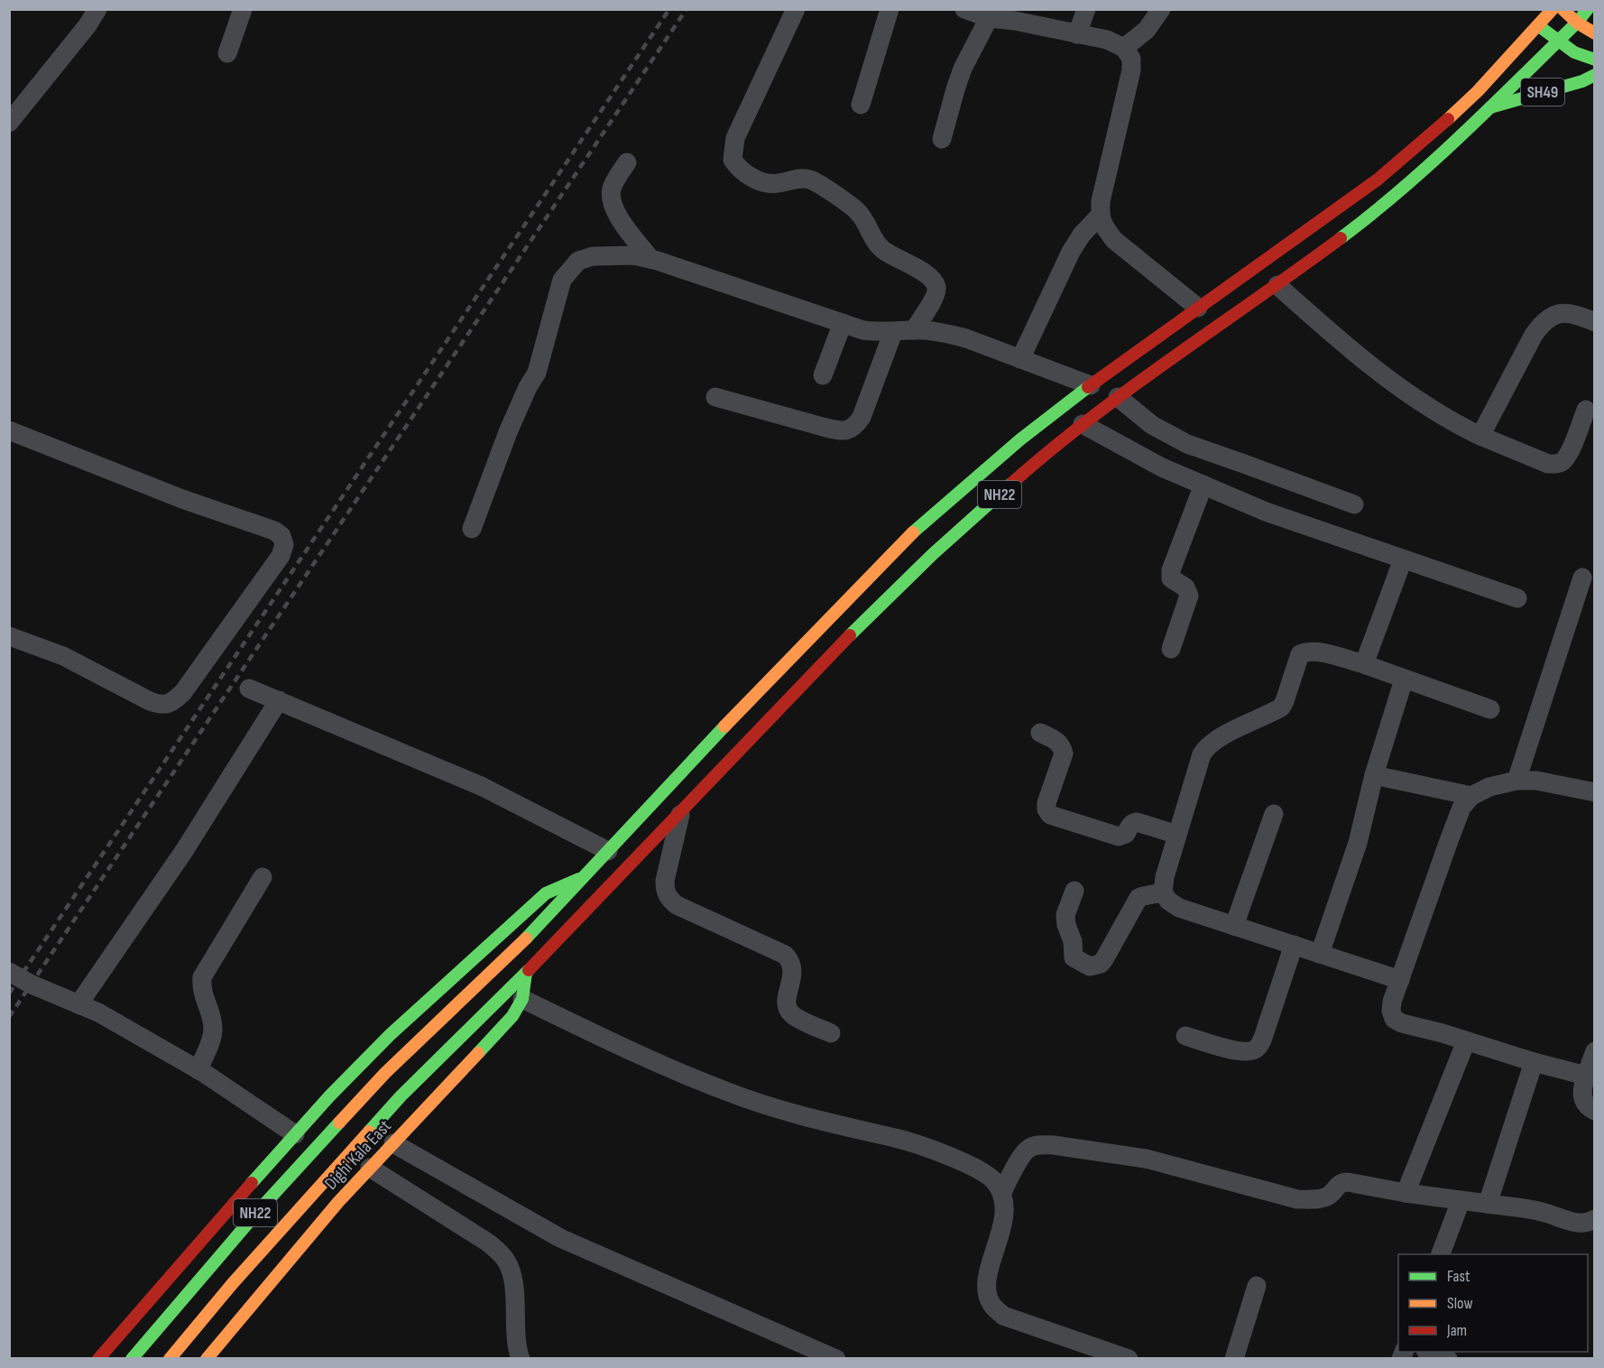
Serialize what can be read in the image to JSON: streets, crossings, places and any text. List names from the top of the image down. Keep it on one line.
{"streets":{"main road":["SH49","NH22","Dighi Kala East"]},"crossings":[["SH49","NH22"],["NH22","Dighi Kala East"]],"legend":["Fast","Slow","Jam"]}
